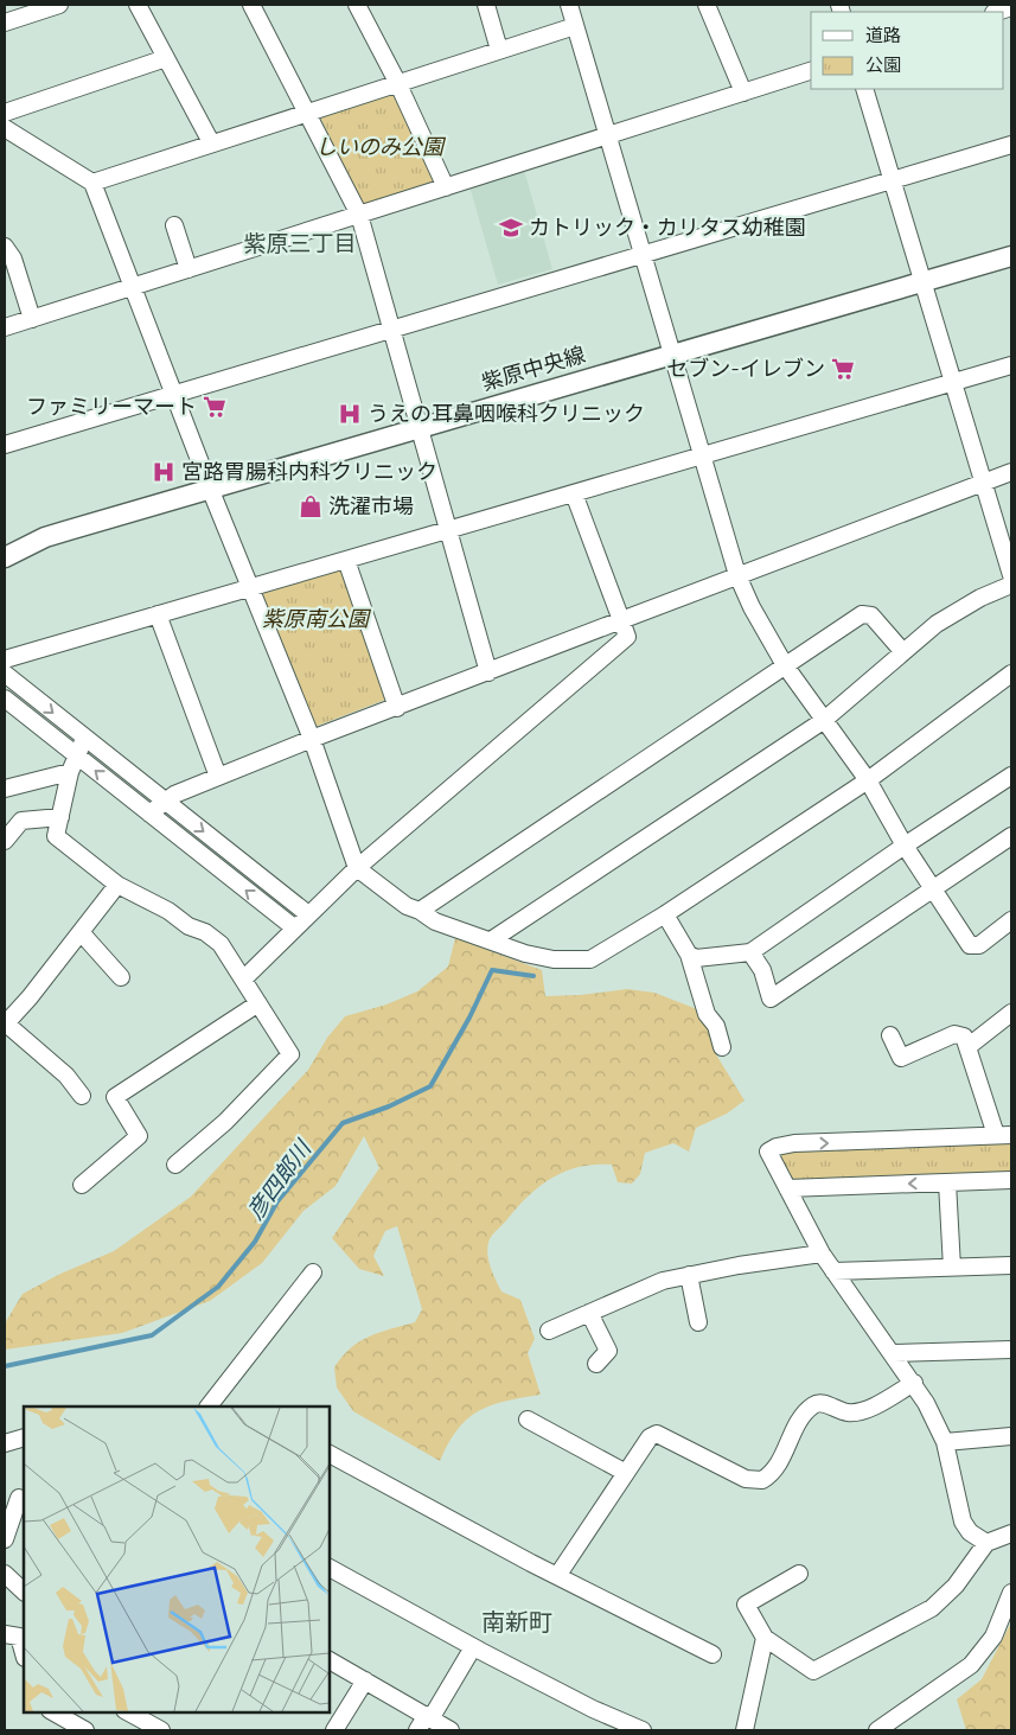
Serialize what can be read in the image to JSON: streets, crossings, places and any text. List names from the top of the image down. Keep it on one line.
{"streets":{"street":["紫原中央線"]},"districts":["紫原三丁目","南新町"],"water":["彦四郎川"],"parks":["しいのみ公園","紫原南公園"],"places":{"school or university":["カトリック・カリタス幼稚園"],"supermarket":["セブン-イレブン","ファミリーマート"],"hospital":["うえの耳鼻咽喉科クリニック","宮路胃腸科内科クリニック"],"shop":["洗濯市場"]},"legend":["道路","公園"]}
